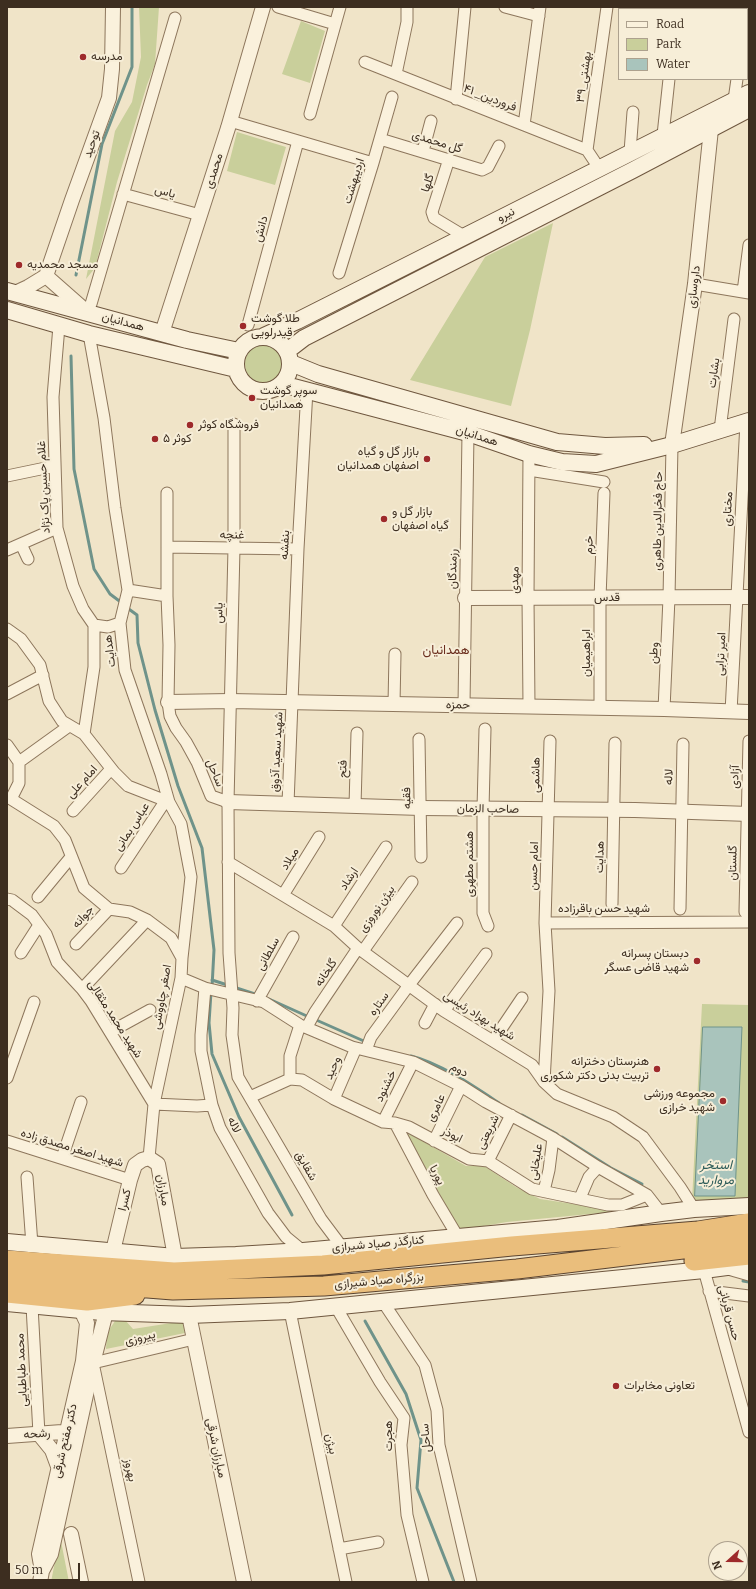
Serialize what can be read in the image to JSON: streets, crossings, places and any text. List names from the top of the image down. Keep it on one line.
{"streets":{"highway":["بزرگراه صیاد شیرازی"],"main road":["نیرو","همدانیان","کنارگذر صیاد شیرازی"],"street":["۳۹_بهشتی","۴۱ _فروردین","گل محمدی","توحید","محمدی","اردیبهشت","گلها","یاس","دانش","داروسازی","بشارت","غلام حسین پاک نژاد","مختاری","حاج فخرالدین طاهری","غنچه","بنفشه","خرم","رزمندگان","مهدی","قدس","هدایت","ابراهیمیان","وطن","امیر ترابی","حمزه","شهید سعید آذوق","فتح","ساحل","هاشمی","لاله","آزادی","امام علی","فقیه","صاحب الزمان","عباس بمانی","میلاد","گلستان","هشتم مطهری","امام حسن","ارشاد","بیژن نوروزی","شهید حسن باقرزاده","جوانه","سلطانی","گلخانه","اصغر چاووشی","ستاره","شهید بهزاد رئیسی","شهید محمد مثقالی","وحید","دوم","خشنود","عامری","شریعتی","ابوذر","شهید اصغر مصدق زاده","علیخانی","شقایق","پوریا","مبارزان","کسرا","حسن قربانی","پیروزی","محمد طباطبایی","رشحه","هجرت","دکتر مفتح شرقی","بیژن","مبارزان شرقی","بهروز"]},"crossings":[["۳۹_بهشتی","۴۱ _فروردین"],["گل محمدی","اردیبهشت"],["گل محمدی","گلها"],["محمدی","یاس"],["محمدی","همدانیان"],["گلها","نیرو"],["یاس","غنچه"],["یاس","حمزه"],["یاس","ساحل"],["یاس","صاحب الزمان"],["نیرو","داروسازی"],["نیرو","همدانیان"],["داروسازی","همدانیان"],["داروسازی","حاج فخرالدین طاهری"],["همدانیان","بشارت"],["همدانیان","غلام حسین پاک نژاد"],["همدانیان","مختاری"],["همدانیان","حاج فخرالدین طاهری"],["همدانیان","بنفشه"],["همدانیان","رزمندگان"],["همدانیان","مهدی"],["همدانیان","هدایت"],["مختاری","قدس"],["مختاری","امیر ترابی"],["حاج فخرالدین طاهری","قدس"],["حاج فخرالدین طاهری","وطن"],["غنچه","بنفشه"],["غنچه","ساحل"],["بنفشه","حمزه"],["بنفشه","شهید سعید آذوق"],["خرم","مهدی"],["خرم","قدس"],["خرم","ابراهیمیان"],["رزمندگان","قدس"],["رزمندگان","حمزه"],["مهدی","قدس"],["مهدی","حمزه"],["قدس","ابراهیمیان"],["قدس","وطن"],["قدس","امیر ترابی"],["هدایت","صاحب الزمان"],["هدایت","عباس بمانی"],["هدایت","اصغر چاووشی"],["ابراهیمیان","حمزه"],["وطن","حمزه"],["امیر ترابی","حمزه"],["حمزه","شهید سعید آذوق"],["حمزه","ساحل"],["شهید سعید آذوق","صاحب الزمان"],["فتح","صاحب الزمان"],["ساحل","صاحب الزمان"],["ساحل","شهید بهزاد رئیسی"],["ساحل","دوم"],["هاشمی","صاحب الزمان"],["هاشمی","امام حسن"],["لاله","صاحب الزمان"],["لاله","دوم"],["لاله","کنارگذر صیاد شیرازی"],["آزادی","صاحب الزمان"],["آزادی","گلستان"],["فقیه","صاحب الزمان"],["صاحب الزمان","گلستان"],["صاحب الزمان","هشتم مطهری"],["صاحب الزمان","امام حسن"],["میلاد","شهید بهزاد رئیسی"],["گلستان","شهید حسن باقرزاده"],["امام حسن","شهید حسن باقرزاده"],["ارشاد","شهید بهزاد رئیسی"],["بیژن نوروزی","گلخانه"],["بیژن نوروزی","شهید بهزاد رئیسی"],["شهید حسن باقرزاده","شهید بهزاد رئیسی"],["جوانه","اصغر چاووشی"],["سلطانی","دوم"],["گلخانه","شهید بهزاد رئیسی"],["گلخانه","دوم"],["گلخانه","ابوذر"],["اصغر چاووشی","شهید محمد مثقالی"],["اصغر چاووشی","دوم"],["اصغر چاووشی","مبارزان"],["ستاره","شهید بهزاد رئیسی"],["ستاره","وحید"],["ستاره","دوم"],["شهید بهزاد رئیسی","کنارگذر صیاد شیرازی"],["شهید محمد مثقالی","مبارزان"],["وحید","دوم"],["وحید","ابوذر"],["دوم","خشنود"],["دوم","عامری"],["دوم","شریعتی"],["دوم","ابوذر"],["دوم","علیخانی"],["دوم","کنارگذر صیاد شیرازی"],["خشنود","ابوذر"],["عامری","ابوذر"],["شریعتی","ابوذر"],["ابوذر","علیخانی"],["ابوذر","پوریا"],["شهید اصغر مصدق زاده","کسرا"],["شقایق","کنارگذر صیاد شیرازی"],["پوریا","کنارگذر صیاد شیرازی"],["مبارزان","کسرا"],["مبارزان","کنارگذر صیاد شیرازی"],["مبارزان","بزرگراه صیاد شیرازی"],["کسرا","کنارگذر صیاد شیرازی"],["کنارگذر صیاد شیرازی","بزرگراه صیاد شیرازی"],["پیروزی","دکتر مفتح شرقی"],["پیروزی","مبارزان شرقی"],["پیروزی","بهروز"],["محمد طباطبایی","رشحه"],["رشحه","دکتر مفتح شرقی"],["دکتر مفتح شرقی","بهروز"]],"districts":["همدانیان"],"water":["استخر مروارید"],"places":["مدرسه","مسجد محمدیه","طلا گوشت قیدرلویی","سوپر گوشت همدانیان","فروشگاه کوثر","کوثر ۵","بازار گل و گیاه اصفهان همدانیان","بازار گل و گیاه اصفهان","دبستان پسرانه شهید قاضی عسگر","هنرستان دخترانه تربیت بدنی دکتر شکوری","مجموعه ورزشی شهید خرازی","تعاونی مخابرات"],"legend":["Road","Park","Water"],"scale_bar":"50 m","north":"left"}
